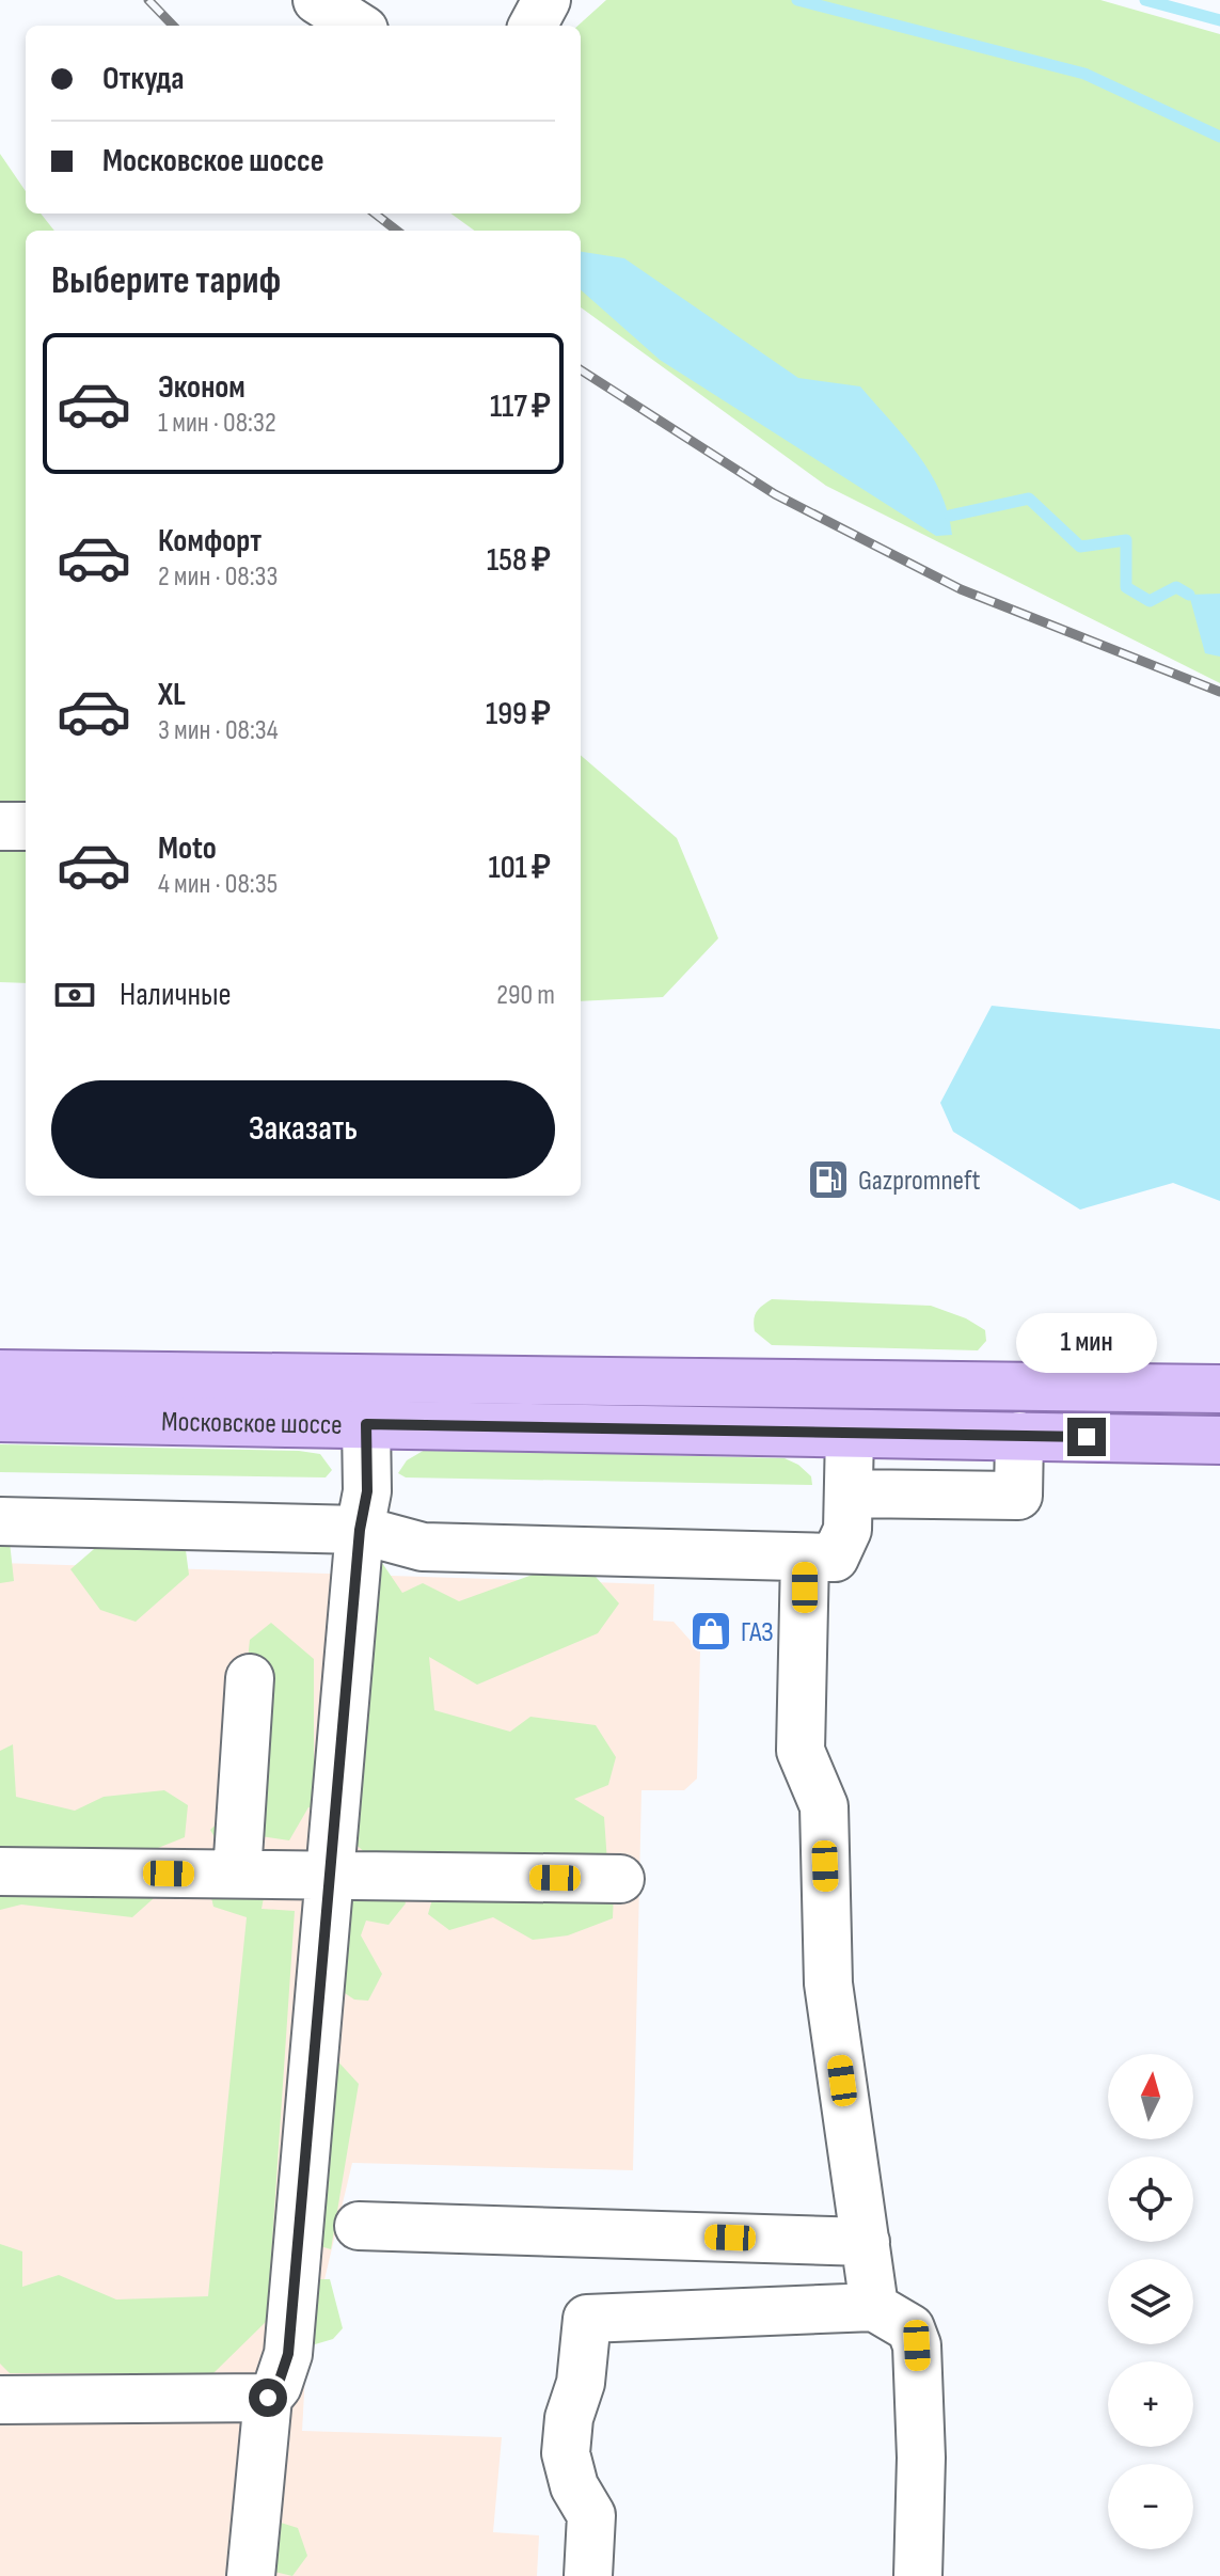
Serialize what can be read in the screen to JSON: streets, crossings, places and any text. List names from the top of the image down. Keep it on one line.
{"streets":{"main road":["Московское шоссе"]},"places":{"fuel station":["Gazpromneft"],"shop":["ГАЗ"]},"north":"top","page":{"banner":["Откуда","Московское шоссе"],"heading":"Выберите тариф","list":[{"name":"Эконом","note":"1 мин · 08:32","value":"117 ₽"},{"name":"Комфорт","note":"2 мин · 08:33","value":"158 ₽"},{"name":"XL","note":"3 мин · 08:34","value":"199 ₽"},{"name":"Moto","note":"4 мин · 08:35","value":"101 ₽"}],"pay":["Наличные","290 m"],"buttons":"Заказать","bubble":"1 мин","map_buttons":["+","−"]}}
